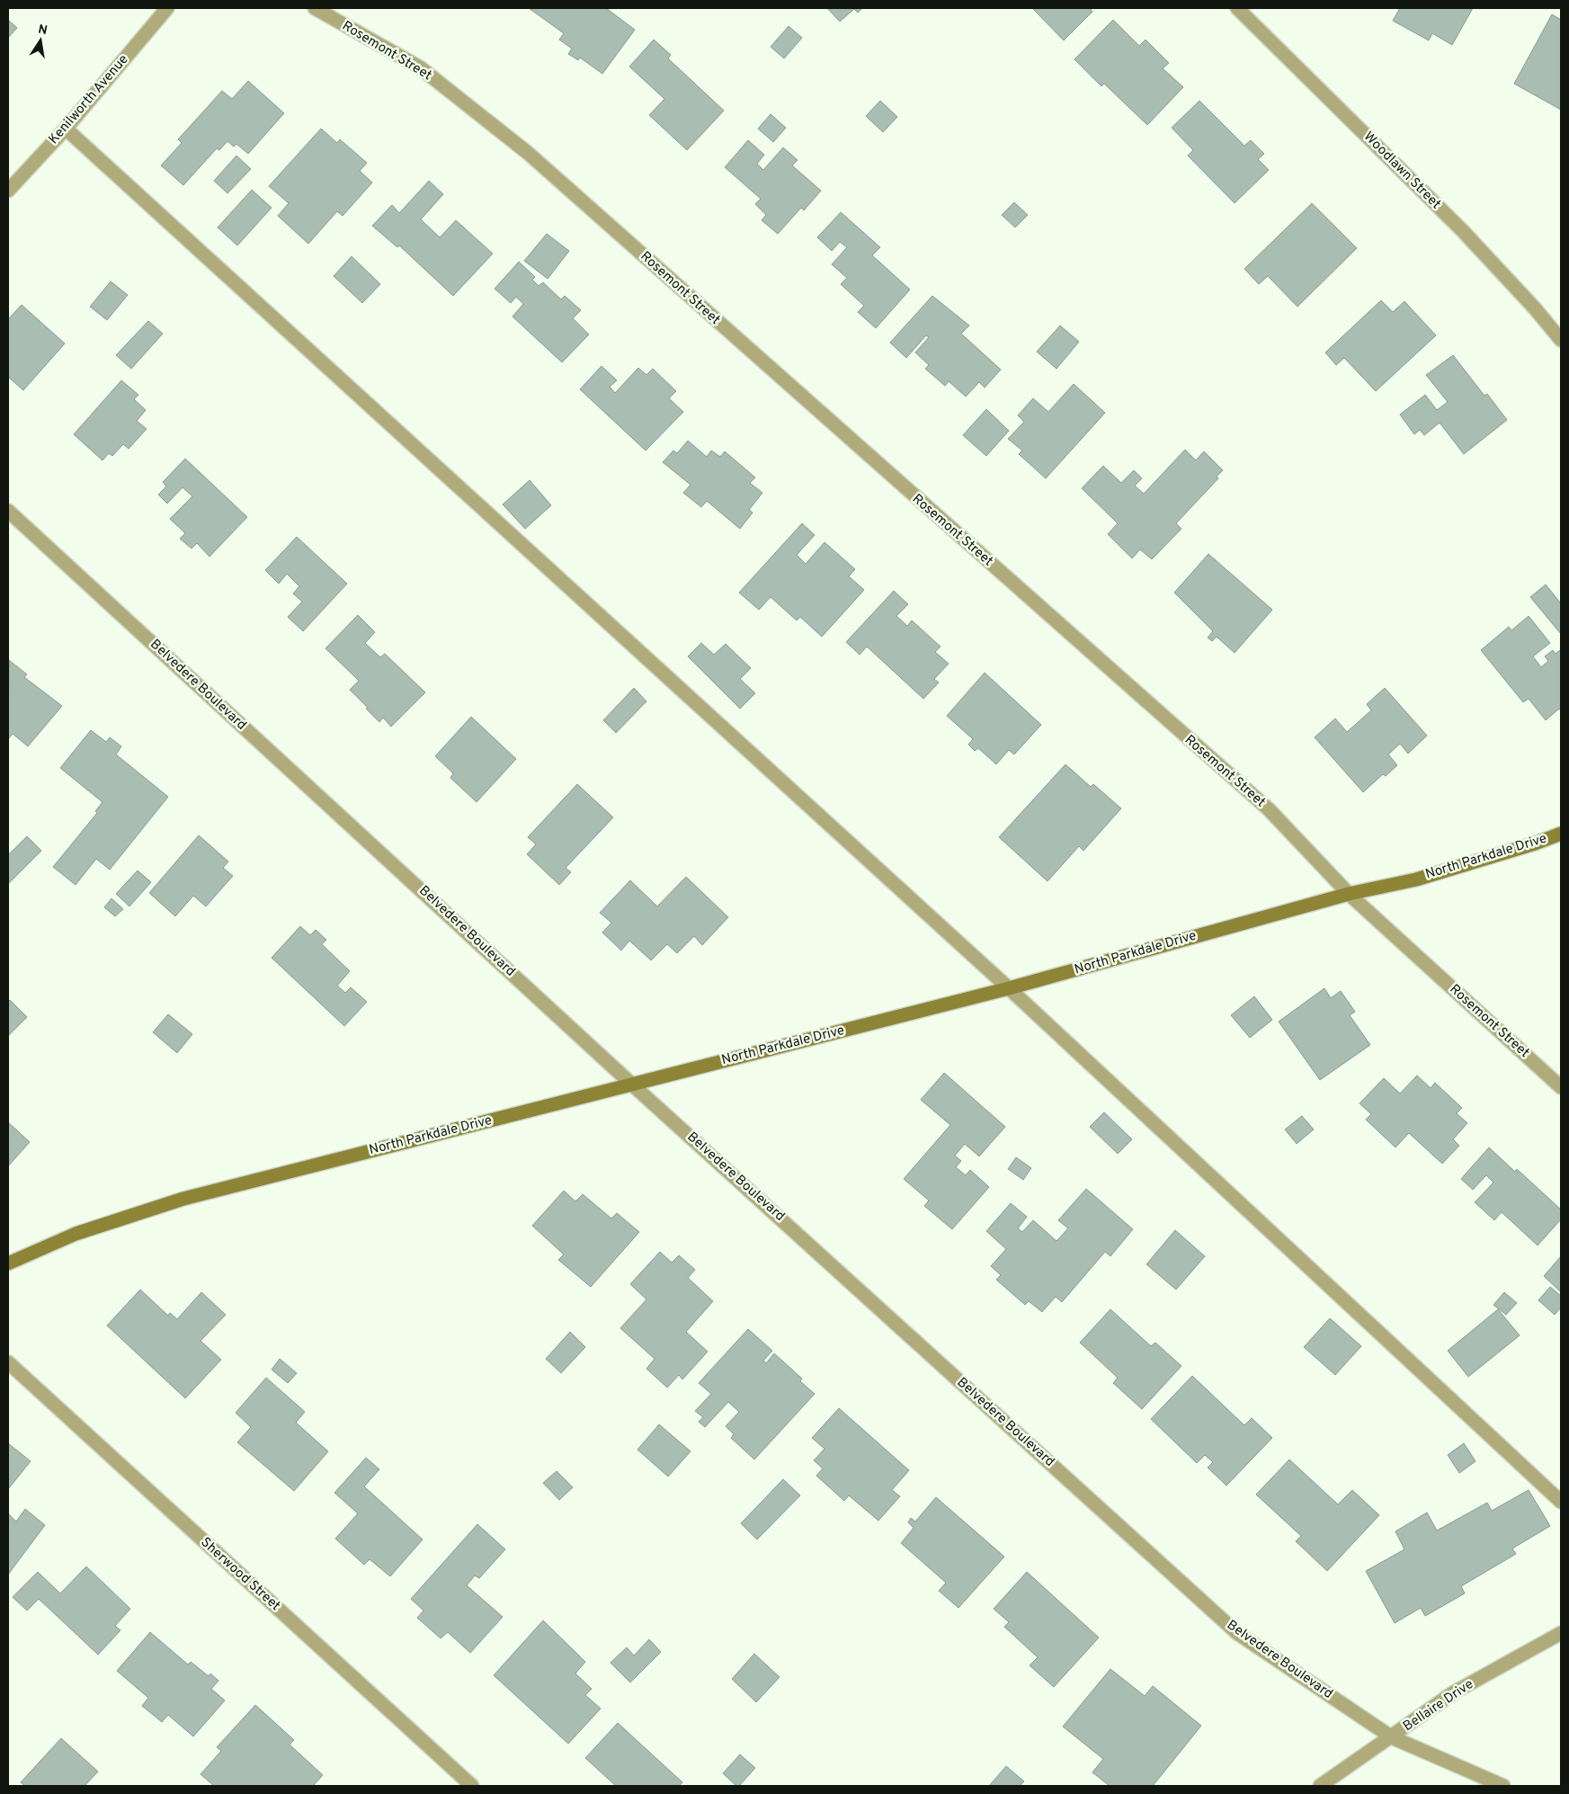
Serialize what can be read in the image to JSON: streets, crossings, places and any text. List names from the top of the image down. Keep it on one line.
{"streets":{"street":["Rosemont Street","Kenilworth Avenue","Woodlawn Street","Belvedere Boulevard","North Parkdale Drive","Sherwood Street","Bellaire Drive"]},"crossings":[["Rosemont Street","North Parkdale Drive"],["Belvedere Boulevard","North Parkdale Drive"],["Belvedere Boulevard","Bellaire Drive"]],"north":"top"}
